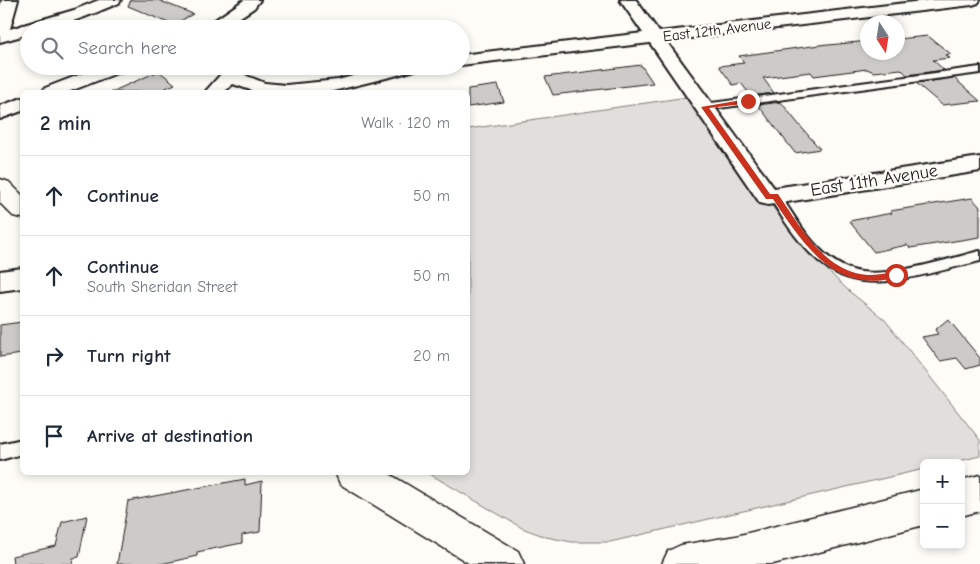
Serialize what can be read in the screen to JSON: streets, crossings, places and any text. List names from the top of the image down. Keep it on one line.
{"streets":{"street":["East 12th Avenue","East 11th Avenue"]},"north":"bottom","page":{"search":"Search here","heading":["2 min","Walk · 120 m"],"list":[["Continue","50 m"],["Continue","South Sheridan Street","50 m"],["Turn right","20 m"],"Arrive at destination"],"map_buttons":["+","−"]}}
